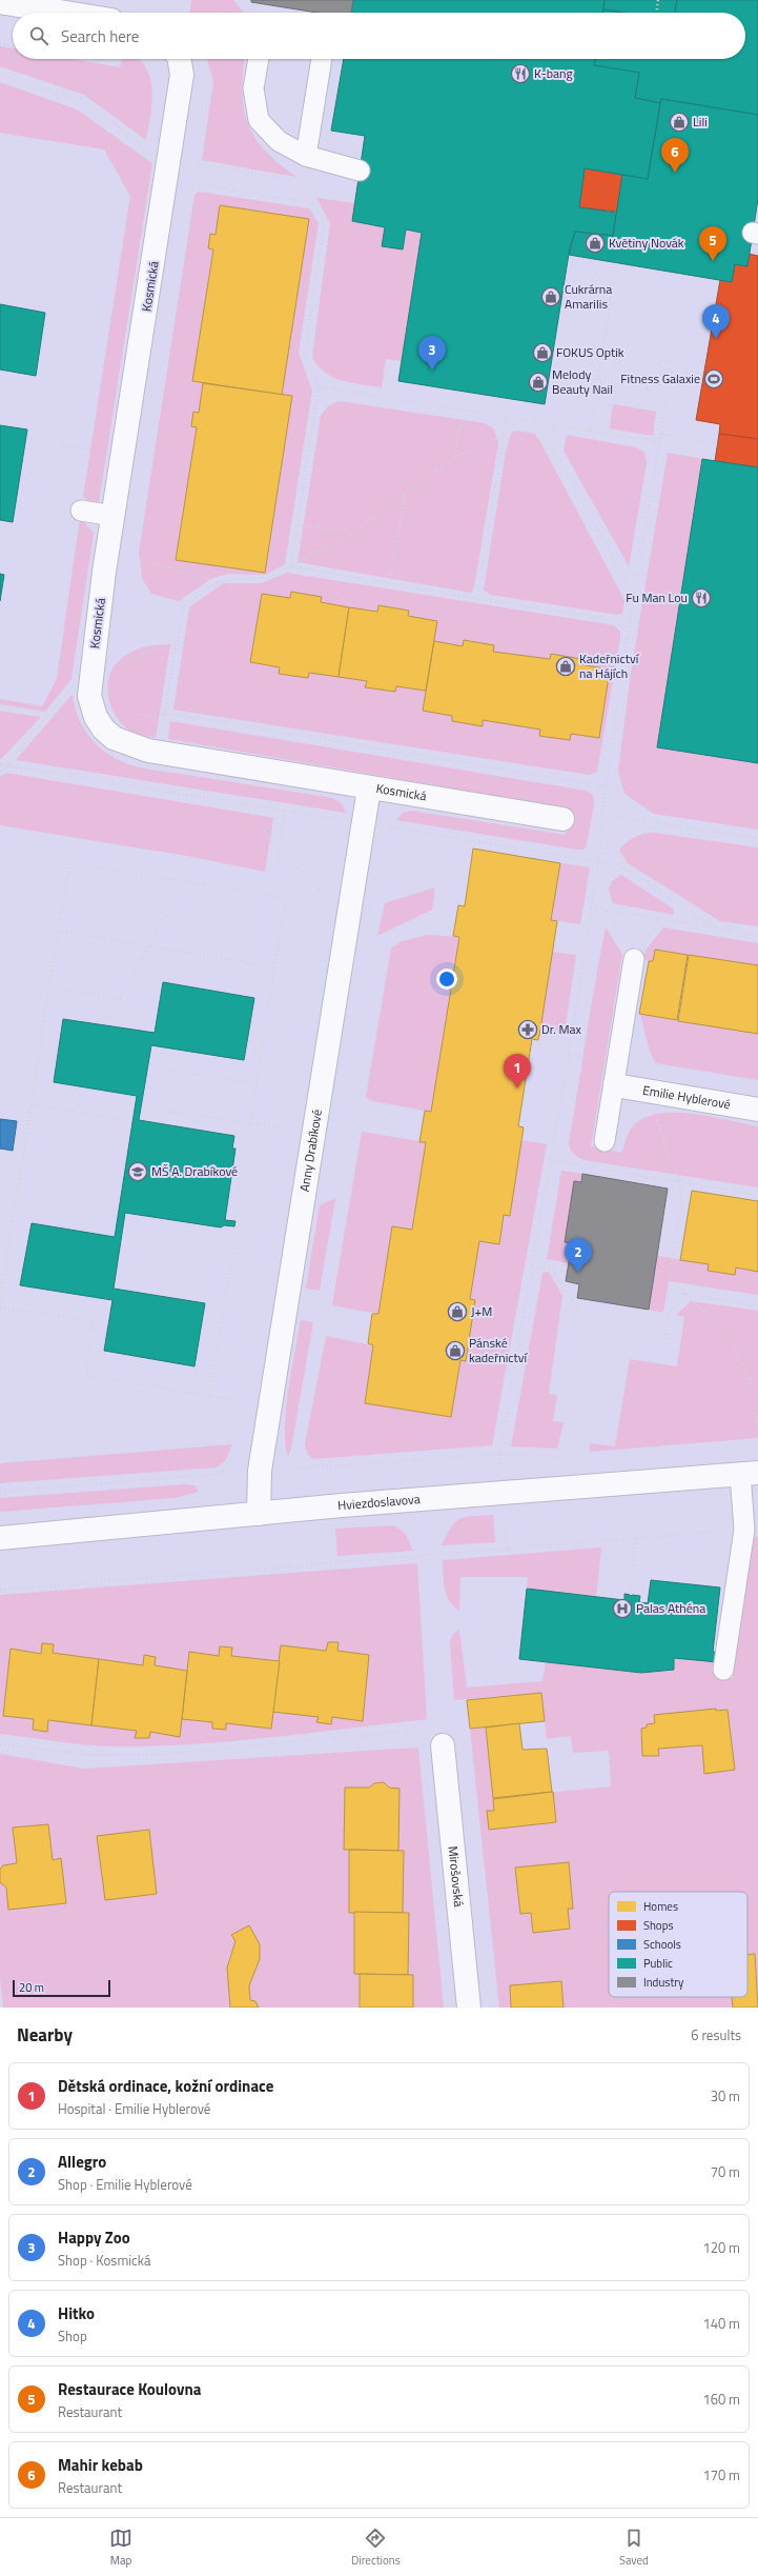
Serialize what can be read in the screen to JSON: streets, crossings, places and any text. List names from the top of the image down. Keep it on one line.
{"streets":{"street":["Kosmická","Emilie Hyblerové","Anny Drabíkové","Hviezdoslavova","Mirošovská"]},"crossings":[["Kosmická","Anny Drabíkové"],["Anny Drabíkové","Hviezdoslavova"]],"places":{"restaurant":["K-bang","Fu Man Lou"],"shop":["Lili","Květiny Novák","Cukrárna Amarilis","FOKUS Optik","Melody Beauty Nail","Kadeřnictví na Hájích","J+M","Pánské kadeřnictví"],"sports":["Fitness Galaxie"],"pharmacy":["Dr. Max"],"school or university":["MŠ A. Drabíkové"],"hospital":["Palas Athéna"]},"legend":["Homes","Shops","Schools","Public","Industry"],"scale_bar":"20 m","page":{"search":"Search here","pins":["6","5","4","3","1","2"],"scale":"20 m","heading":["Nearby","6 results"],"list":[{"mark":"1","name":"Dětská ordinace, kožní ordinace","note":"Hospital · Emilie Hyblerové","value":"30 m"},{"mark":"2","name":"Allegro","note":"Shop · Emilie Hyblerové","value":"70 m"},{"mark":"3","name":"Happy Zoo","note":"Shop · Kosmická","value":"120 m"},{"mark":"4","name":"Hitko","note":"Shop","value":"140 m"},{"mark":"5","name":"Restaurace Koulovna","note":"Restaurant","value":"160 m"},{"mark":"6","name":"Mahir kebab","note":"Restaurant","value":"170 m"}],"nav":["Map","Directions","Saved"]}}
